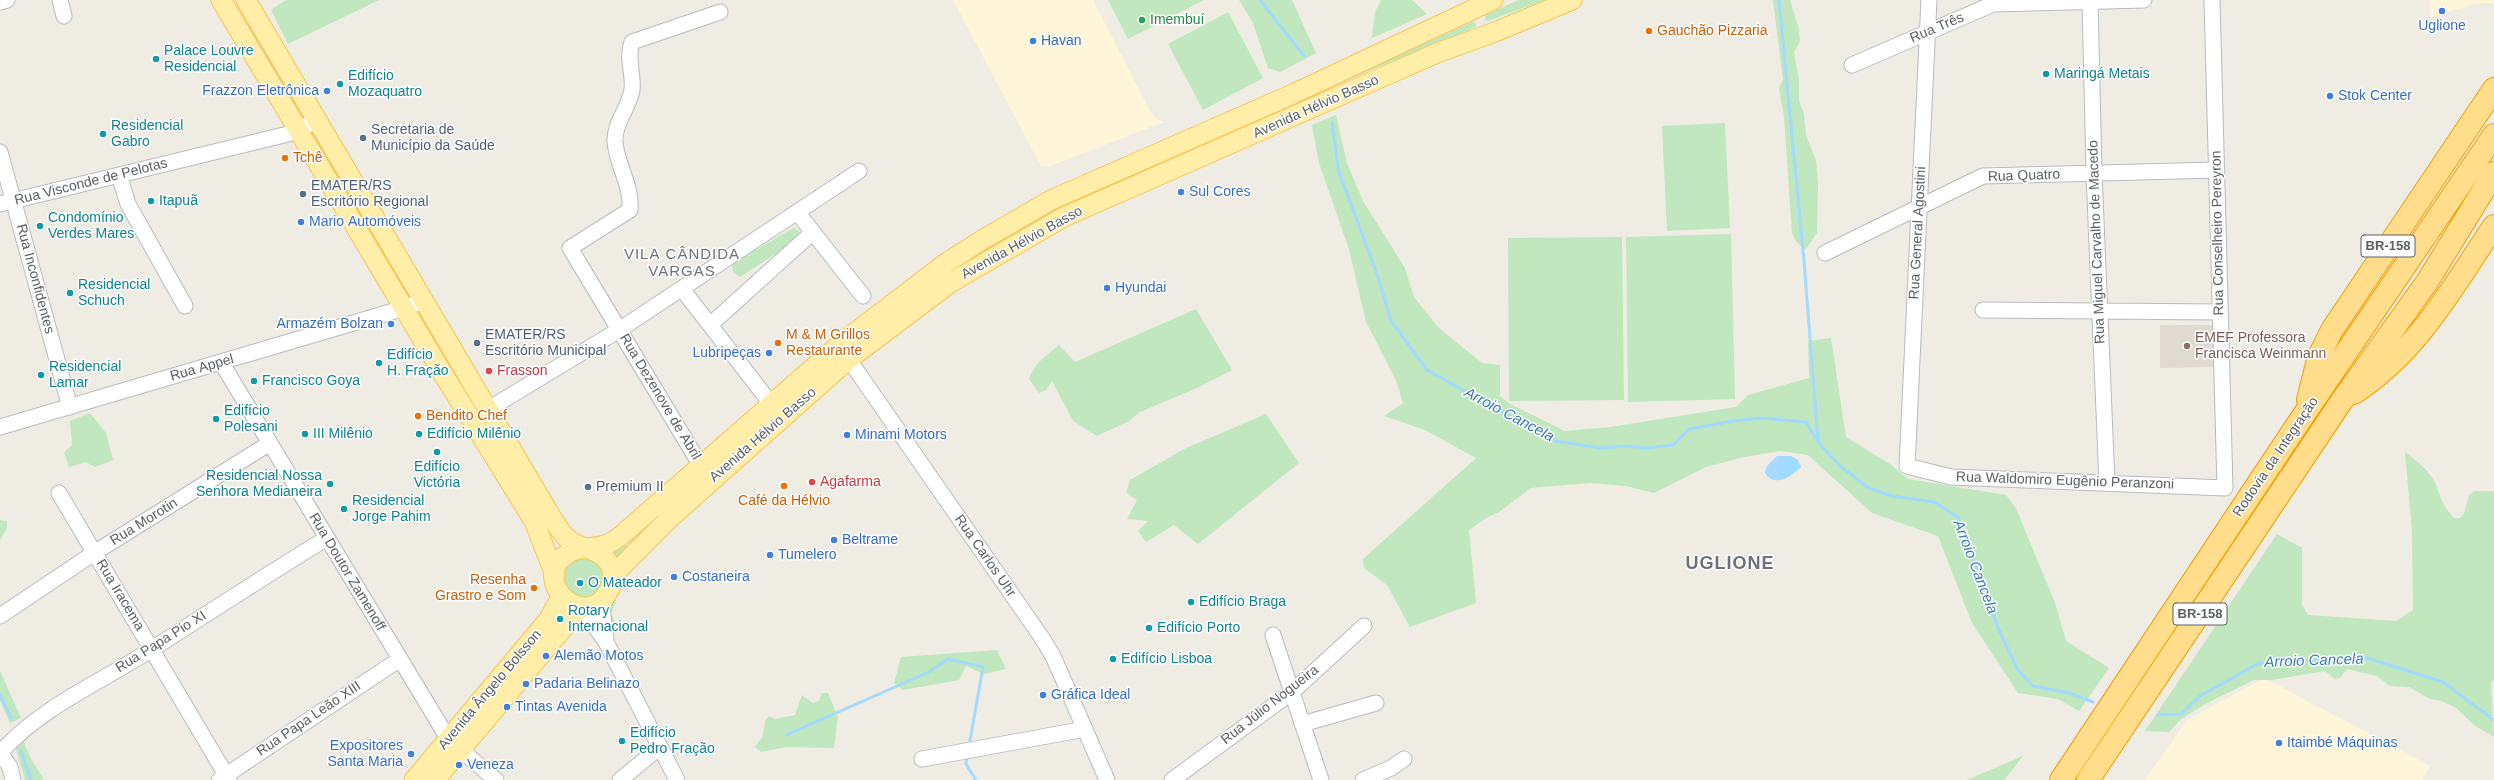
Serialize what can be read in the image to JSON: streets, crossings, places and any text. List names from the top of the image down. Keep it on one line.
{"streets":{"highway":["BR-158","Rodovia da Integração"],"main road":["Avenida Hélvio Basso","Avenida Ângelo Bolsson"],"street":["Rua Três","Rua Quatro","Rua Visconde de Pelotas","Rua General Agostini","Rua Conselheiro Pereyron","Rua Miguel Carvalho de Macedo","Rua Inconfidentes","Rua Appel","Rua Dezenove de Abril","Rua Waldomiro Eugênio Peranzoni","Rua Morotin","Rua Carlos Uhr","Rua Doutor Zamenoff","Rua Iracema","Rua Papa Pio XI","Rua Júlio Nogueira","Rua Papa Leão XIII"]},"crossings":[["Rua Três","Rua General Agostini"],["Rua Três","Rua Miguel Carvalho de Macedo"],["Avenida Hélvio Basso","Rua Dezenove de Abril"],["Avenida Hélvio Basso","Rua Carlos Uhr"],["Avenida Hélvio Basso","Avenida Ângelo Bolsson"],["Rua Quatro","Rua General Agostini"],["Rua Quatro","Rua Conselheiro Pereyron"],["Rua Quatro","Rua Miguel Carvalho de Macedo"],["Rua Visconde de Pelotas","Rua Inconfidentes"],["Rua General Agostini","Rua Waldomiro Eugênio Peranzoni"],["Rua Conselheiro Pereyron","Rua Waldomiro Eugênio Peranzoni"],["Rua Miguel Carvalho de Macedo","Rua Waldomiro Eugênio Peranzoni"],["BR-158","Rodovia da Integração"],["Rua Inconfidentes","Rua Appel"],["Rua Appel","Rua Doutor Zamenoff"],["Rua Morotin","Rua Doutor Zamenoff"],["Rua Morotin","Rua Iracema"],["Rua Doutor Zamenoff","Rua Papa Pio XI"],["Rua Doutor Zamenoff","Avenida Ângelo Bolsson"],["Rua Doutor Zamenoff","Rua Papa Leão XIII"],["Rua Iracema","Rua Papa Pio XI"],["Rua Iracema","Rua Papa Leão XIII"]],"districts":["VILA CÂNDIDA VARGAS","UGLIONE"],"water":["Arroio Cancela"],"places":["Uglione","Imembuí","Gauchão Pizzaria","Havan","Palace Louvre Residencial","Maringá Metais","Edifício Mozaquatro","Frazzon Eletrônica","Stok Center","Residencial Gabro","Secretaria de Município da Saúde","Tchê","Sul Cores","EMATER/RS Escritório Regional","Itapuã","Mario Automóveis","Condomínio Verdes Mares","Hyundai","Residencial Schuch","Armazém Bolzan","EMATER/RS Escritório Municipal","M & M Grillos Restaurante","EMEF Professora Francisca Weinmann","Lubripeças","Edifício H. Fração","Frasson","Residencial Lamar","Francisco Goya","Bendito Chef","Edifício Polesani","III Milênio","Edifício Milênio","Minami Motors","Edifício Victória","Agafarma","Residencial Nossa Senhora Medianeira","Café da Hélvio","Premium II","Residencial Jorge Pahim","Beltrame","Tumelero","Costaneira","O Mateador","Resenha Grastro e Som","Edifício Braga","Rotary Internacional","Edifício Porto","Alemão Motos","Edifício Lisboa","Padaria Belinazo","Gráfica Ideal","Tintas Avenida","Edifício Pedro Fração","Itaimbé Máquinas","Expositores Santa Maria","Veneza"]}
